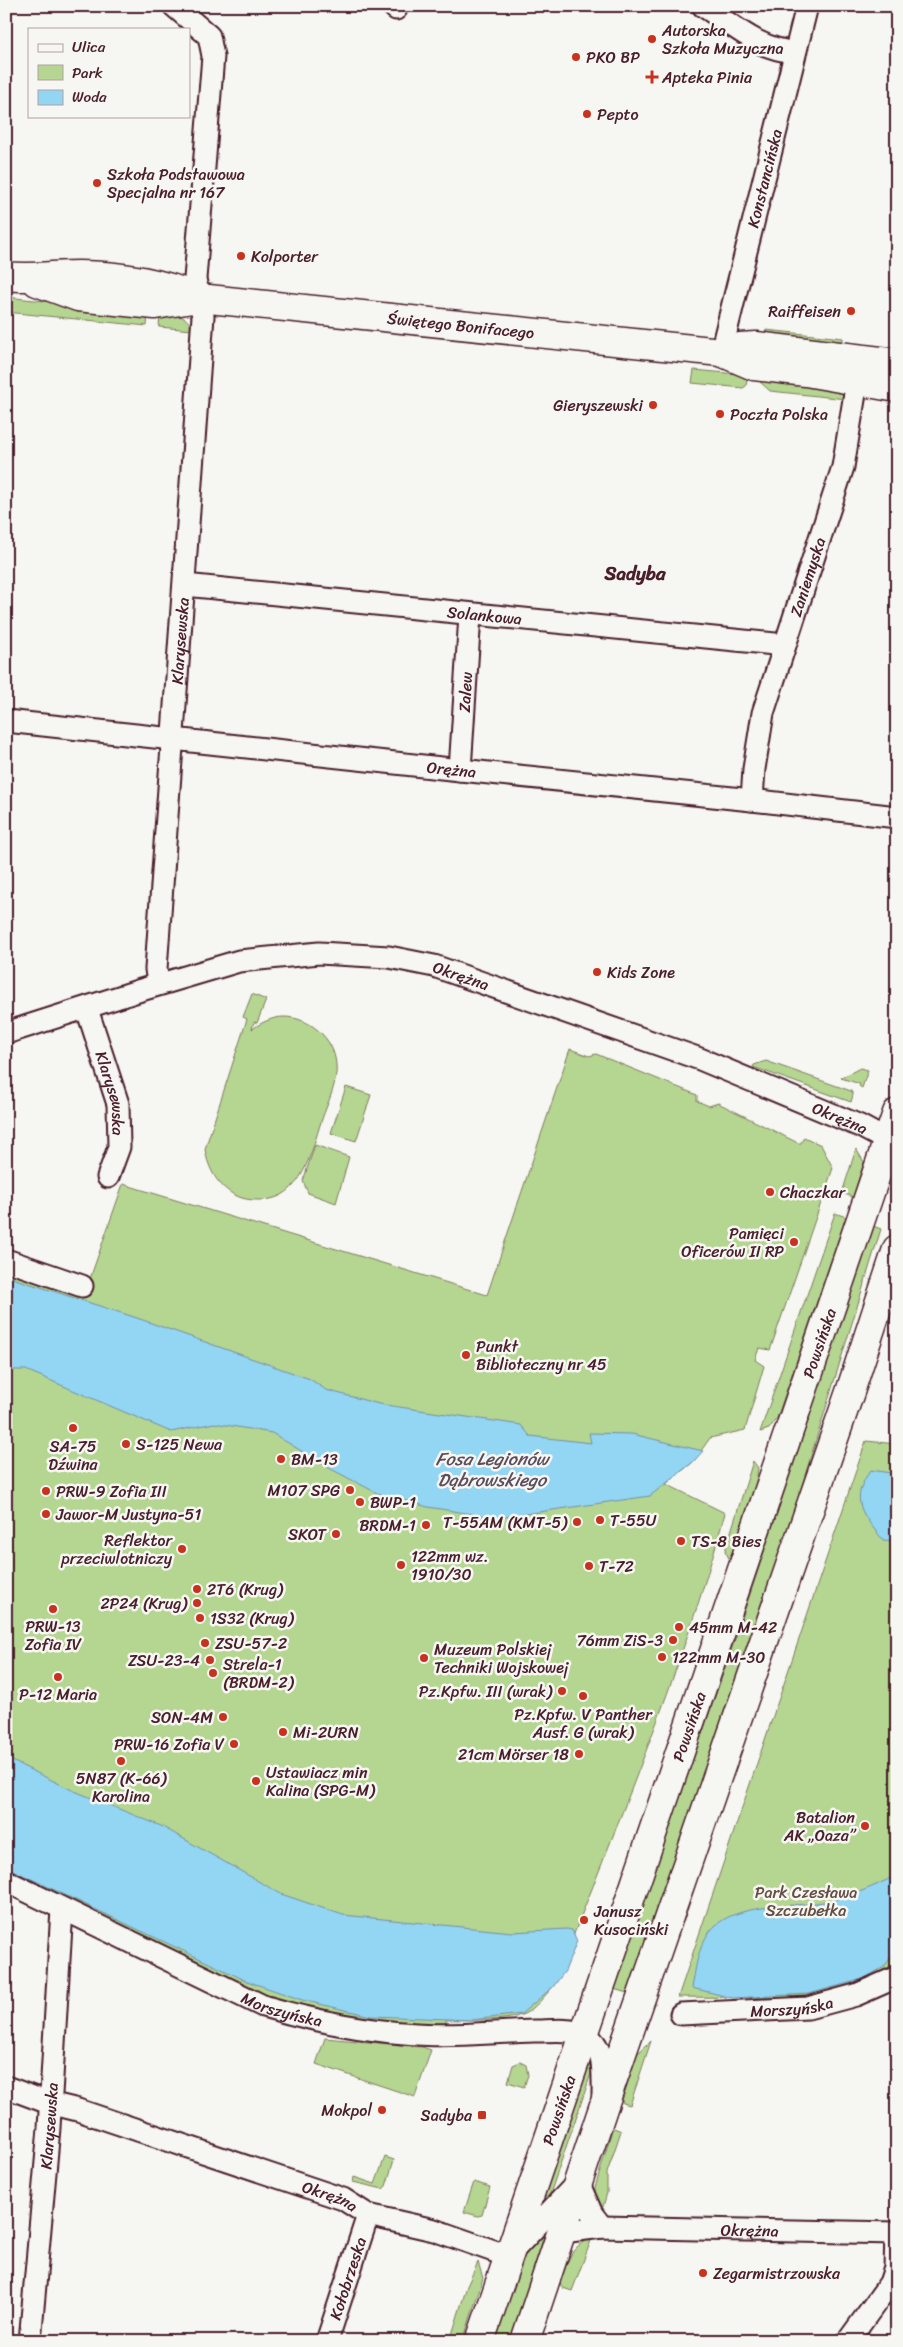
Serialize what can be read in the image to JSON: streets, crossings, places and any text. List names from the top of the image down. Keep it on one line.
{"streets":{"main road":["Świętego Bonifacego","Powsińska"],"street":["Konstancińska","Zaniemyska","Solankowa","Klarysewska","Zalew","Orężna","Okrężna","Morszyńska","Kołobrzeska"]},"crossings":[["Konstancińska","Świętego Bonifacego"],["Świętego Bonifacego","Zaniemyska"],["Świętego Bonifacego","Klarysewska"],["Zaniemyska","Solankowa"],["Zaniemyska","Orężna"],["Solankowa","Klarysewska"],["Solankowa","Zalew"],["Klarysewska","Orężna"],["Klarysewska","Okrężna"],["Klarysewska","Morszyńska"],["Zalew","Orężna"],["Okrężna","Powsińska"],["Okrężna","Kołobrzeska"],["Powsińska","Morszyńska"]],"districts":["Sadyba"],"water":["Fosa Legionów Dąbrowskiego"],"parks":["Park Czesława Szczubełka"],"places":{"other":["Autorska Szkoła Muzyczna","PKO BP","Pepto","Szkoła Podstawowa Specjalna nr 167","Kolporter","Raiffeisen","Gieryszewski","Poczta Polska","Kids Zone","Chaczkar","Pamięci Oficerów II RP","Punkt Biblioteczny nr 45","SA-75 Dźwina","S-125 Newa","BM-13","M107 SPG","PRW-9 Zofia III","BWP-1","Jawor-M Justyna-51","T-55U","T-55AM (KMT-5)","BRDM-1","SKOT","TS-8 Bies","Reflektor przeciwlotniczy","122mm wz. 1910/30","T-72","2T6 (Krug)","2P24 (Krug)","PRW-13 Zofia IV","1S32 (Krug)","45mm M-42","76mm ZiS-3","ZSU-57-2","122mm M-30","Muzeum Polskiej Techniki Wojskowej","ZSU-23-4","Strela-1 (BRDM-2)","P-12 Maria","Pz.Kpfw. III (wrak)","Pz.Kpfw. V Panther Ausf. G (wrak)","SON-4M","Mi-2URN","PRW-16 Zofia V","21cm Mörser 18","5N87 (K-66) Karolina","Ustawiacz min Kalina (SPG-M)","Batalion AK „Oaza”","Janusz Kusociński","Mokpol","Zegarmistrzowska"],"health":["Apteka Pinia"],"transit":["Sadyba"]},"legend":["Ulica","Park","Woda"]}
